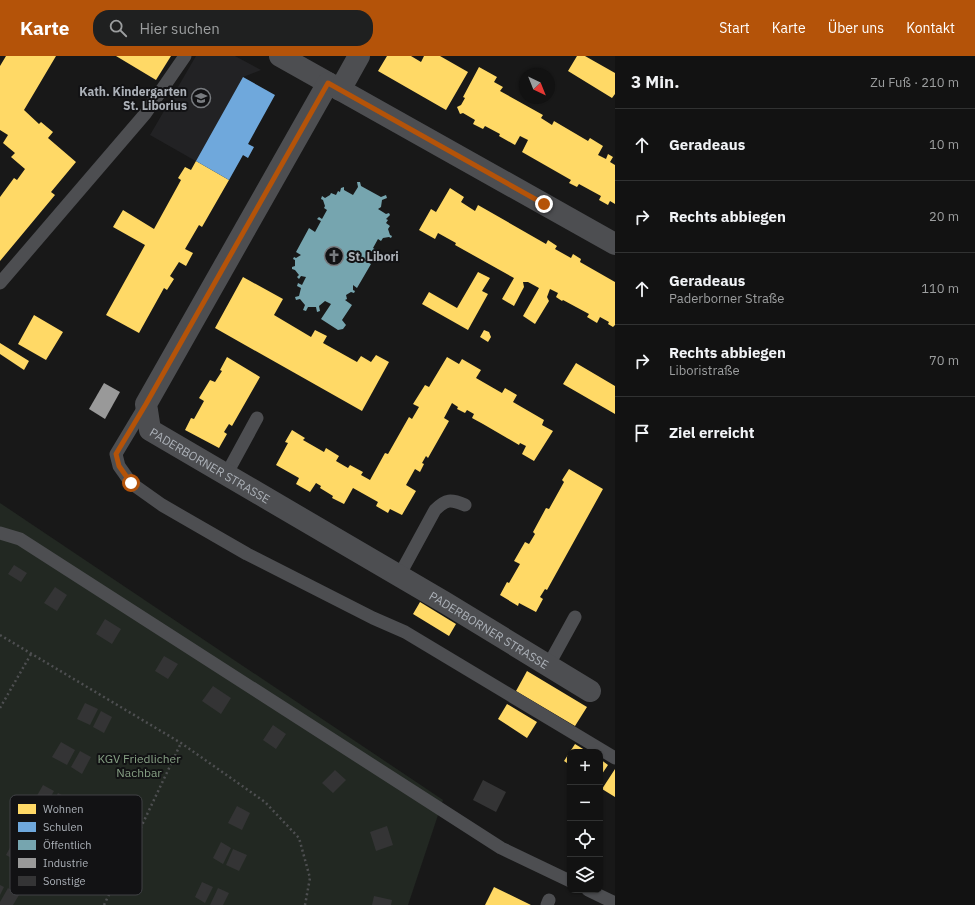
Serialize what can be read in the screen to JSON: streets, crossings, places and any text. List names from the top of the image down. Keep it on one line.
{"streets":{"street":["PADERBORNER STRASSE"]},"parks":["KGV Friedlicher Nachbar"],"places":{"school or university":["Kath. Kindergarten St. Liborius"],"church":["St. Libori"]},"legend":["Wohnen","Schulen","Öffentlich","Industrie","Sonstige"],"north":"bottom right","page":{"header":"Karte","search":"Hier suchen","nav":["Start","Karte","Über uns","Kontakt"],"heading":["3 Min.","Zu Fuß · 210 m"],"list":[["Geradeaus","10 m"],["Rechts abbiegen","20 m"],["Geradeaus","Paderborner Straße","110 m"],["Rechts abbiegen","Liboristraße","70 m"],"Ziel erreicht"],"map_buttons":["+","−"]}}
